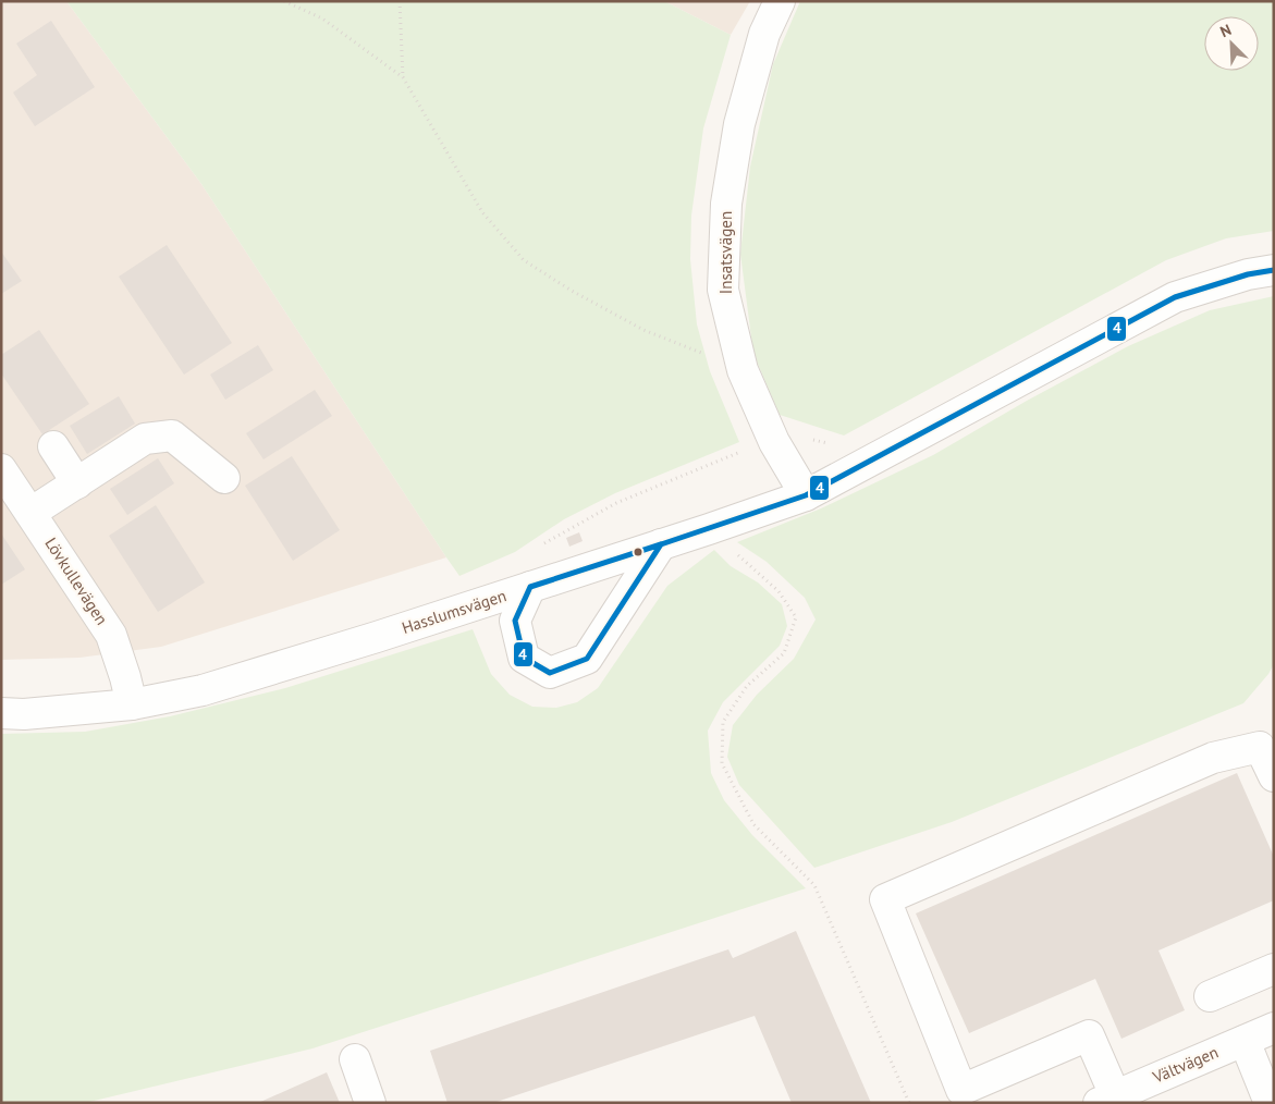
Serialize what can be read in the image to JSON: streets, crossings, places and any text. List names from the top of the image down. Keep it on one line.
{"streets":{"street":["Insatsvägen","Lövkullevägen","Hasslumsvägen","Vältvägen"]},"crossings":[["Insatsvägen","Hasslumsvägen"],["Lövkullevägen","Hasslumsvägen"]],"lines":["transit line 4"],"north":"top left"}
